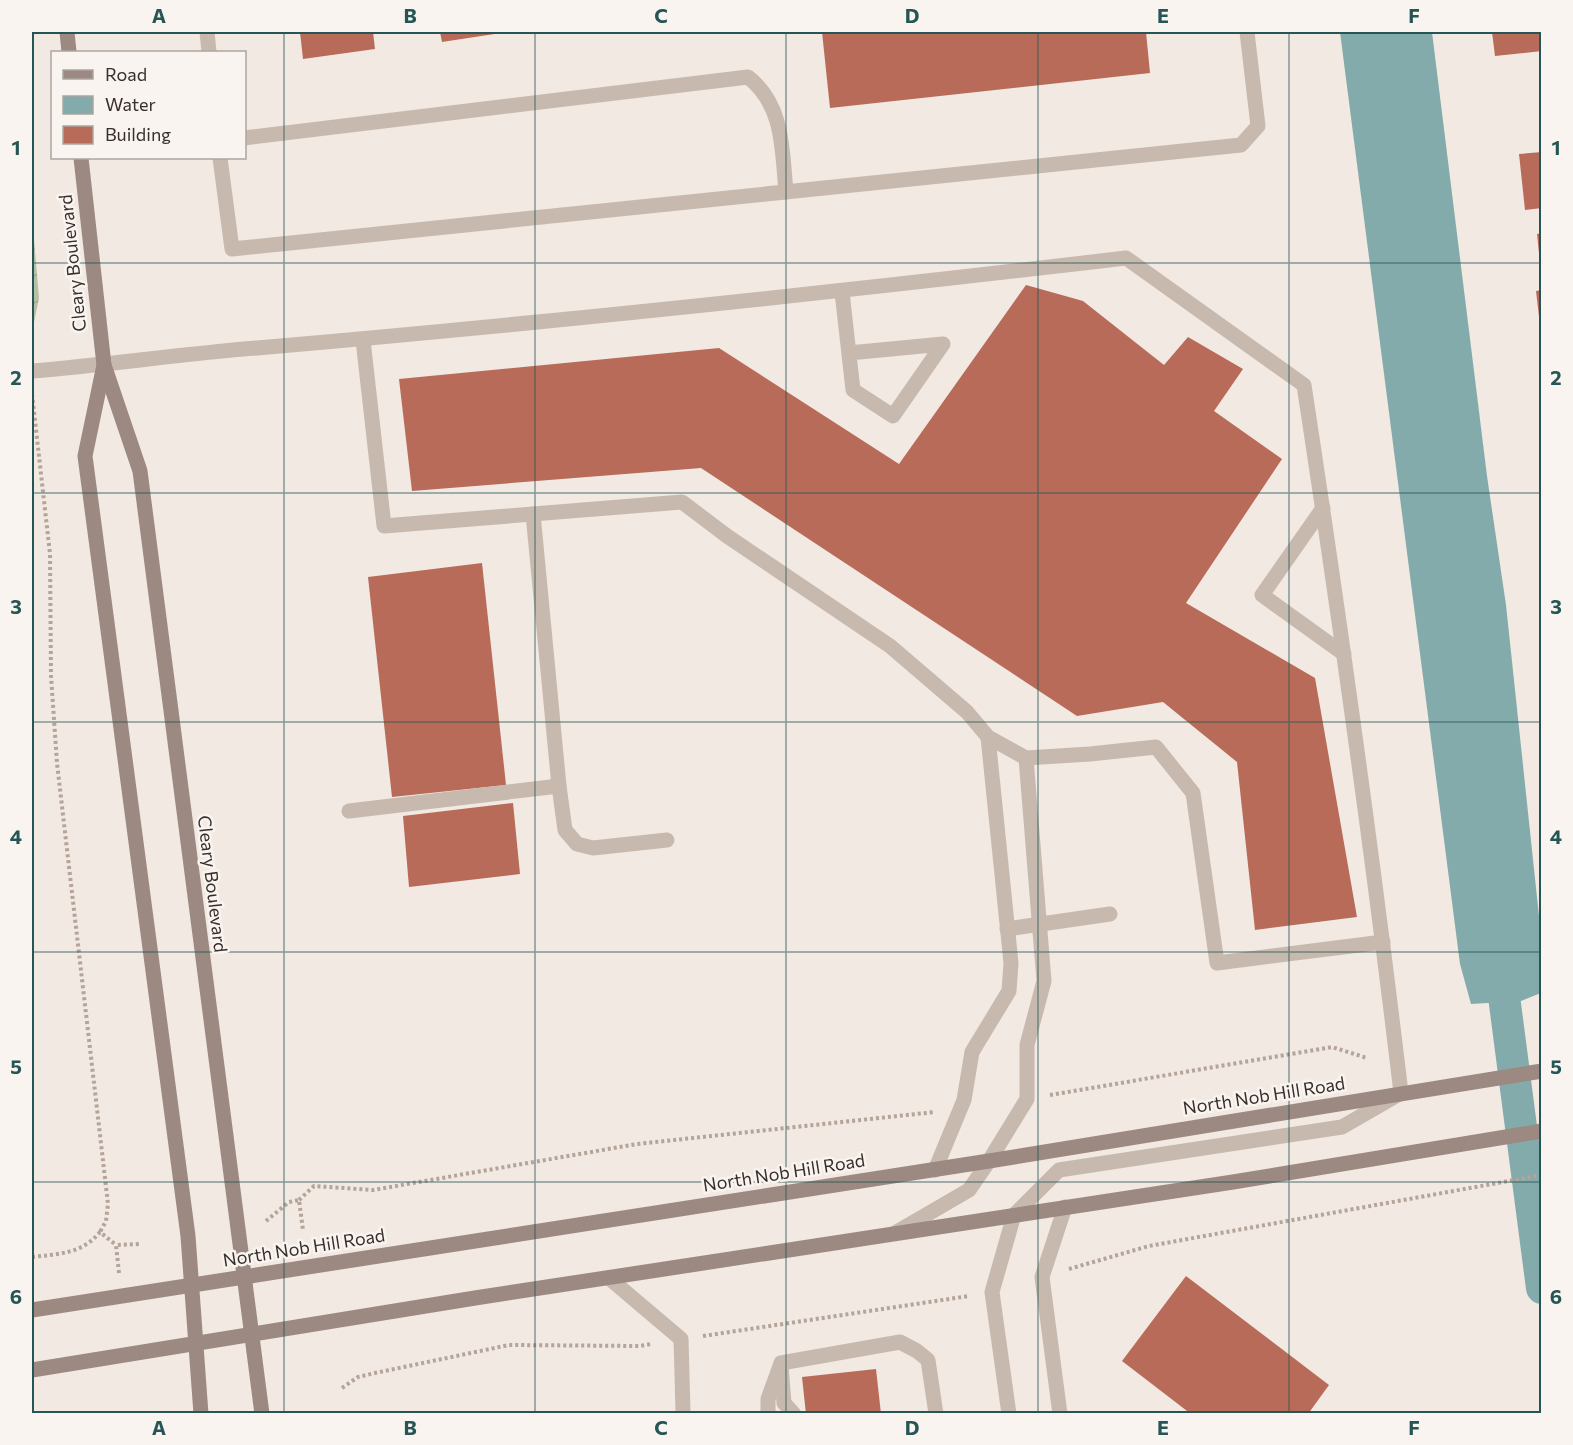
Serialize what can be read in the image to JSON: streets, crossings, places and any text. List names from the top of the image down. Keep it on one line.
{"streets":{"main road":["Cleary Boulevard","North Nob Hill Road"]},"crossings":[["Cleary Boulevard","North Nob Hill Road"]],"legend":["Road","Water","Building"],"grid":{"columns":["A","B","C","D","E","F"],"rows":["1","2","3","4","5","6"]}}
